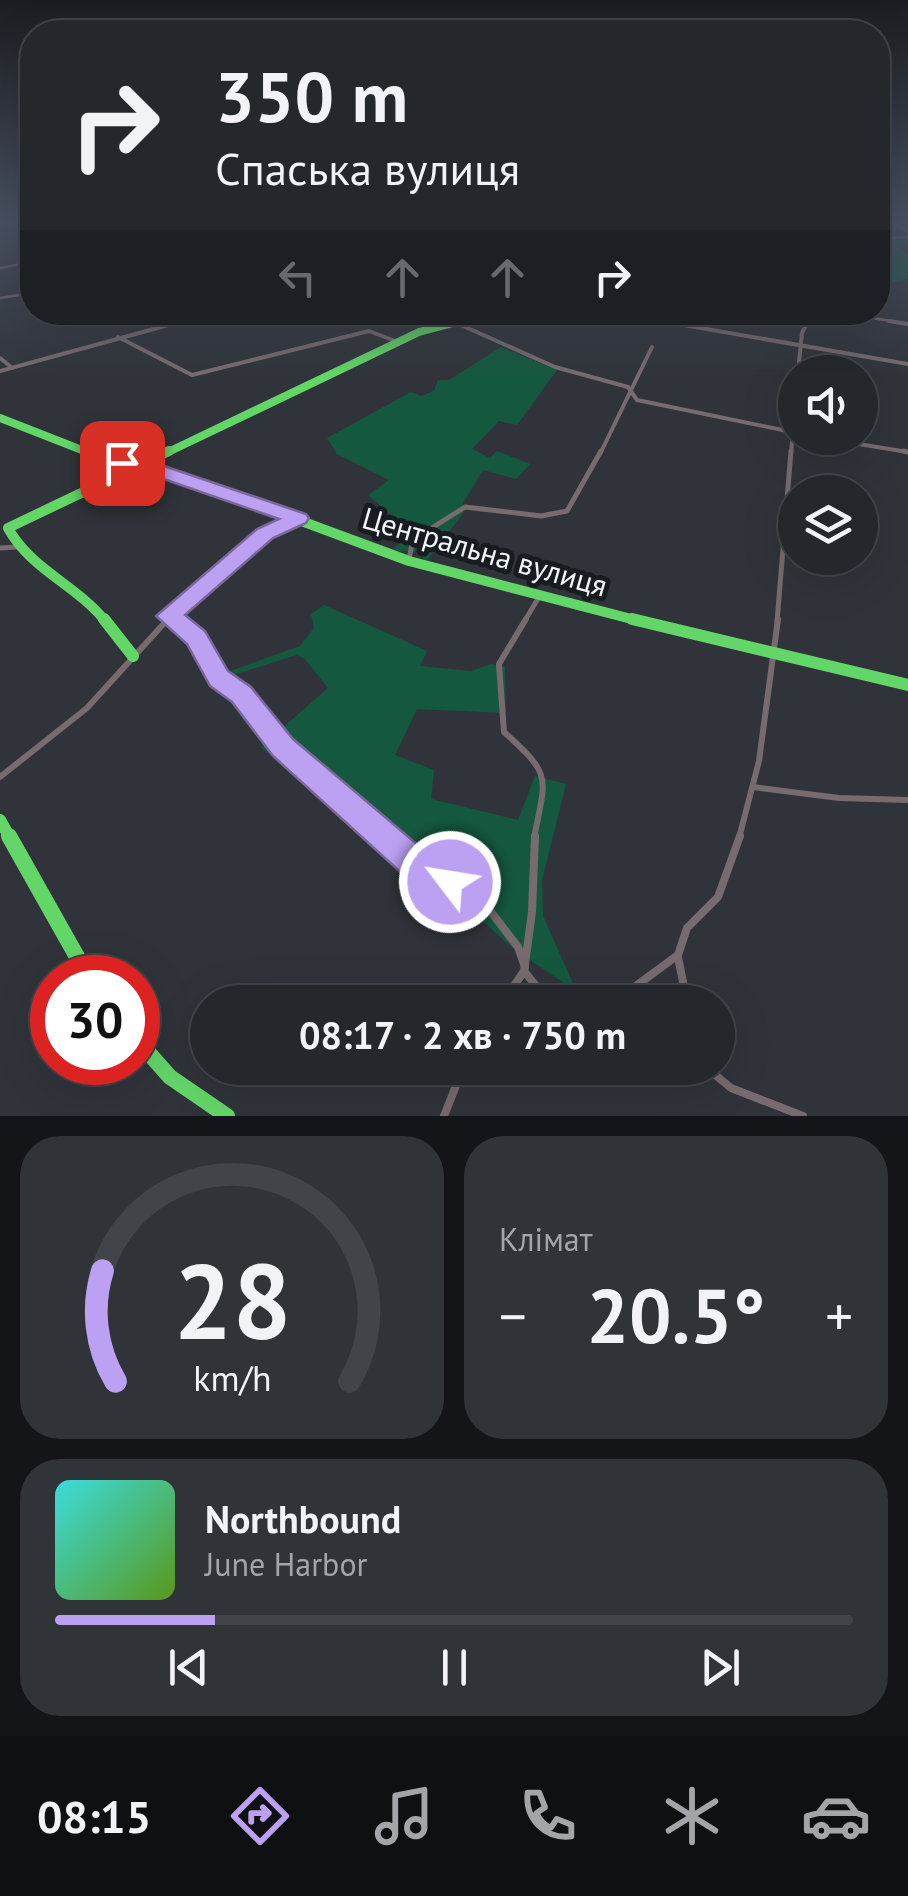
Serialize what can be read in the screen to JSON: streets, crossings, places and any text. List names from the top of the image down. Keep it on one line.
{"streets":{"street":["Центральна вулиця"]},"page":{"turn":["350 m","Спаська вулиця"],"limit":"30","trip":"08:17 · 2 хв · 750 m","tile":"Клімат","heat":["−","20.5°","+"],"song":["Northbound","June Harbor"],"tabs":"08:15","gauge":["28","km/h"]}}
